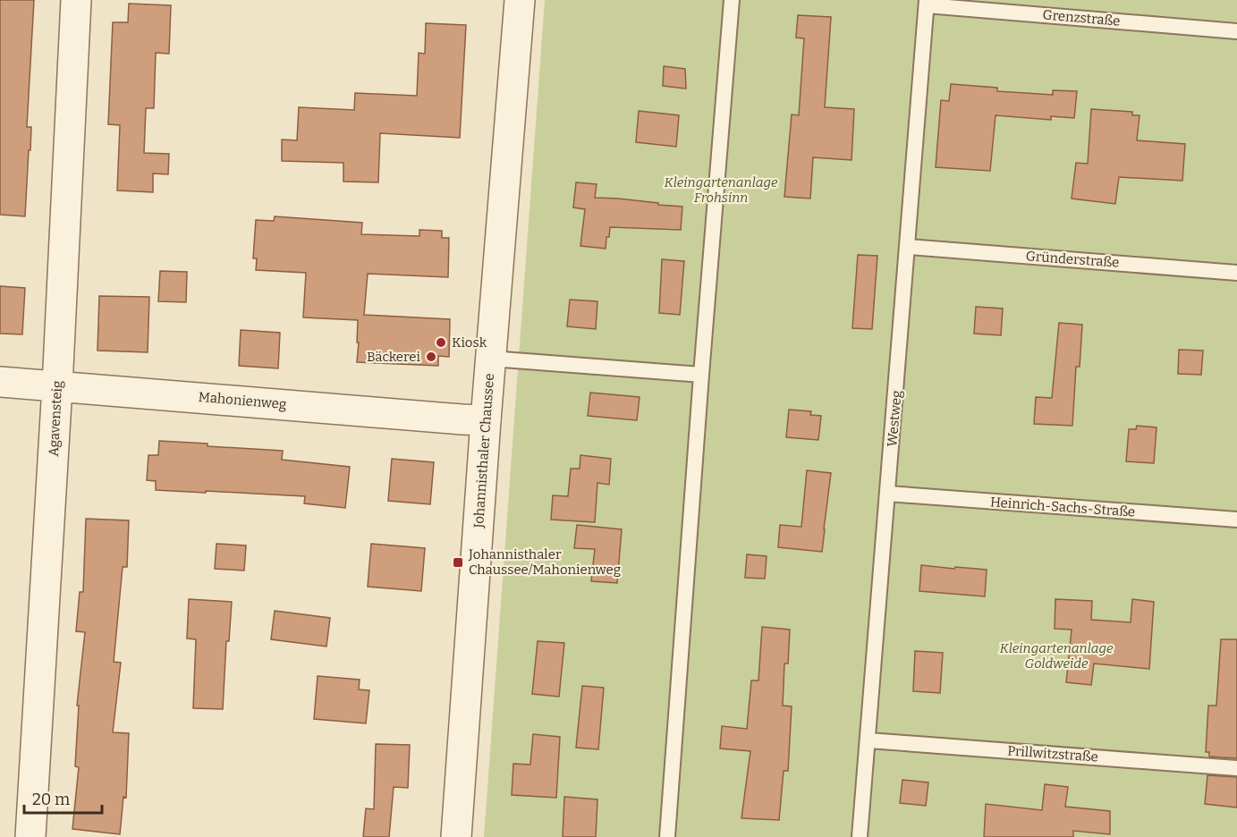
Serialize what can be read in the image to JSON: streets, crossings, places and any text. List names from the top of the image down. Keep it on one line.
{"streets":{"street":["Mahonienweg","Agavensteig","Johannisthaler Chaussee"],"lane":["Grenzstraße","Gründerstraße","Westweg","Heinrich-Sachs-Straße","Prillwitzstraße"]},"crossings":[["Grenzstraße","Westweg"],["Gründerstraße","Westweg"],["Mahonienweg","Agavensteig"],["Mahonienweg","Johannisthaler Chaussee"],["Westweg","Heinrich-Sachs-Straße"],["Westweg","Prillwitzstraße"]],"parks":["Kleingartenanlage Frohsinn","Kleingartenanlage Goldweide"],"places":{"other":["Kiosk","Bäckerei"],"transit":["Johannisthaler Chaussee/Mahonienweg"]},"scale_bar":"20 m"}
